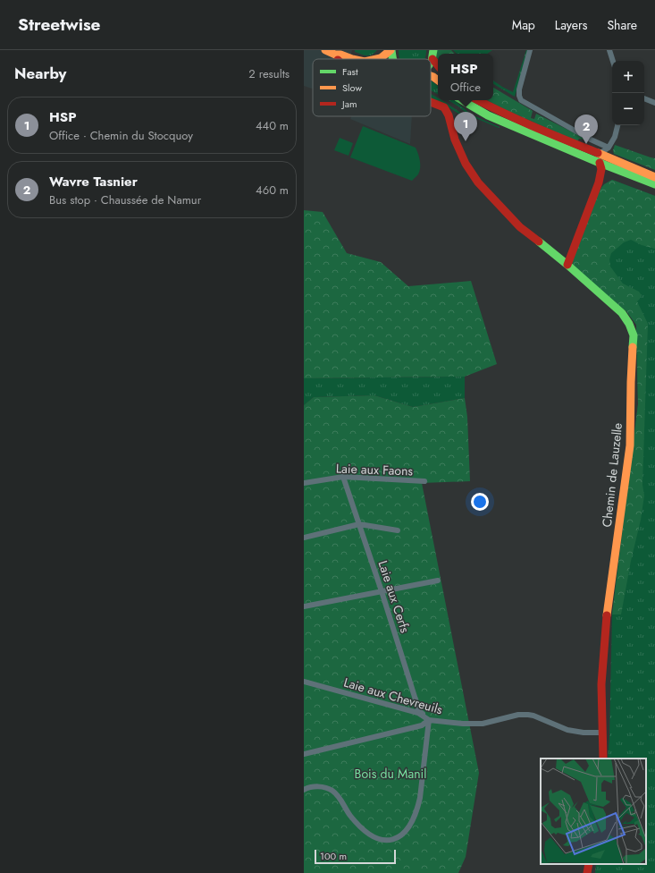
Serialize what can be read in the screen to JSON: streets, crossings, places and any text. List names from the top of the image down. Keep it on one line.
{"streets":{"street":["Laie aux Faons","Chemin de Lauzelle","Laie aux Cerfs","Laie aux Chevreuils"]},"crossings":[["Laie aux Faons","Laie aux Cerfs"],["Chemin de Lauzelle","Laie aux Chevreuils"],["Laie aux Cerfs","Laie aux Chevreuils"]],"parks":["Bois du Manil"],"legend":["Fast","Slow","Jam"],"scale_bar":"100 m","page":{"header":"Streetwise","nav":["Map","Layers","Share"],"heading":["Nearby","2 results"],"popup":["HSP","Office"],"map_buttons":["+","−"],"list":[{"mark":"1","name":"HSP","note":"Office · Chemin du Stocquoy","value":"440 m"},{"mark":"2","name":"Wavre Tasnier","note":"Bus stop · Chaussée de Namur","value":"460 m"}],"pins":["1","2"],"scale":"100 m"}}
